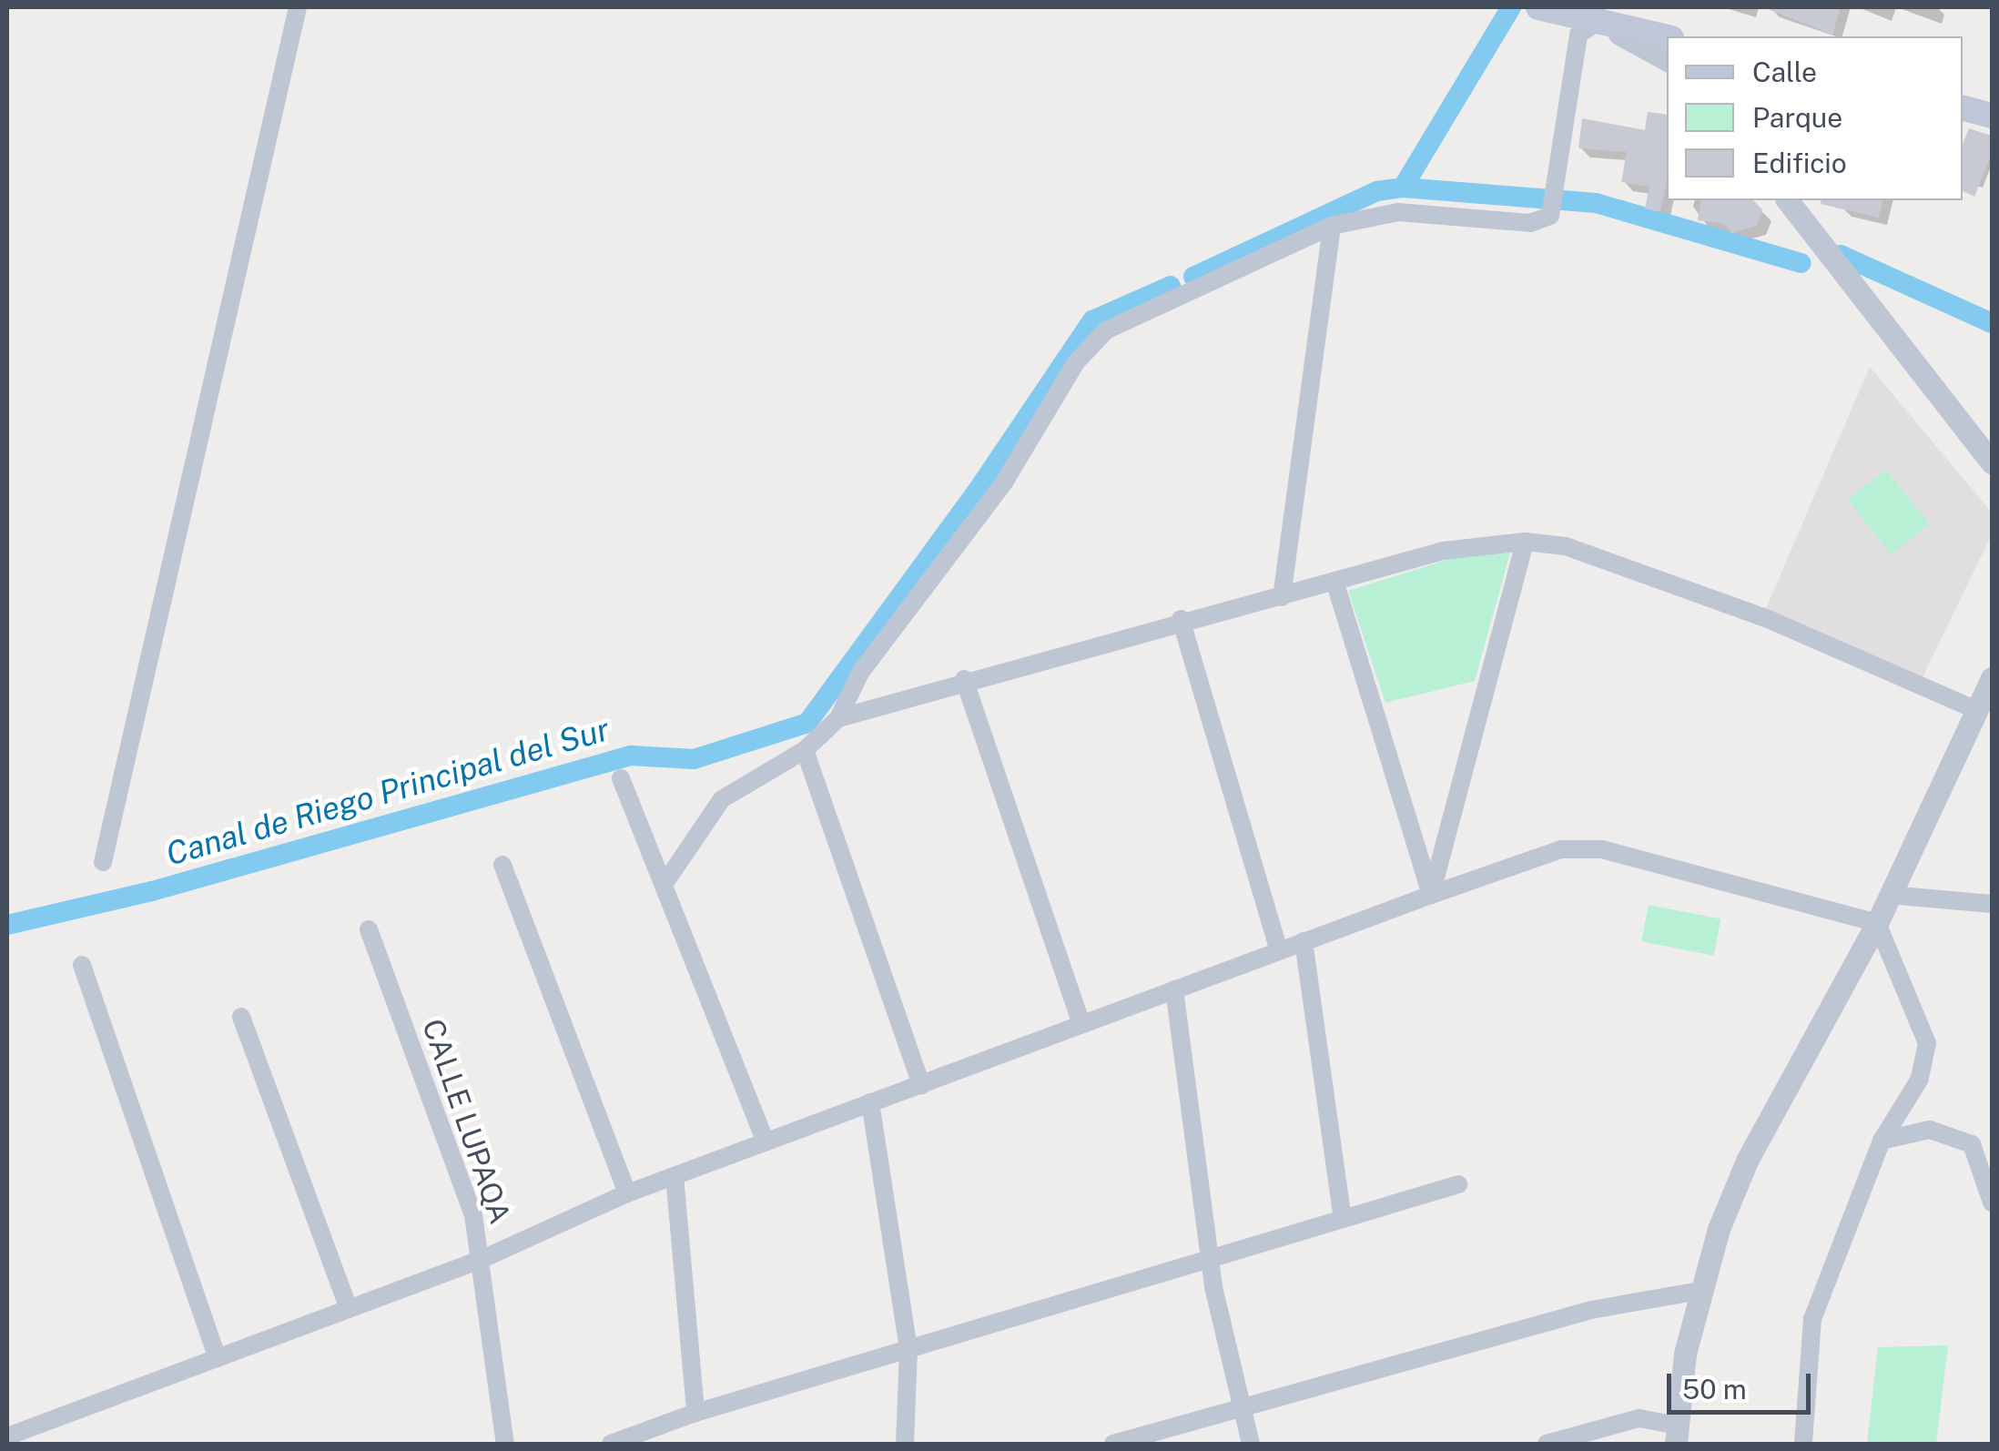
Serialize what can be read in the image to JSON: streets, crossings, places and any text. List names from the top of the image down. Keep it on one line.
{"streets":{"street":["CALLE LUPAQA"]},"water":["Canal de Riego Principal del Sur"],"legend":["Calle","Parque","Edificio"],"scale_bar":"50 m"}
